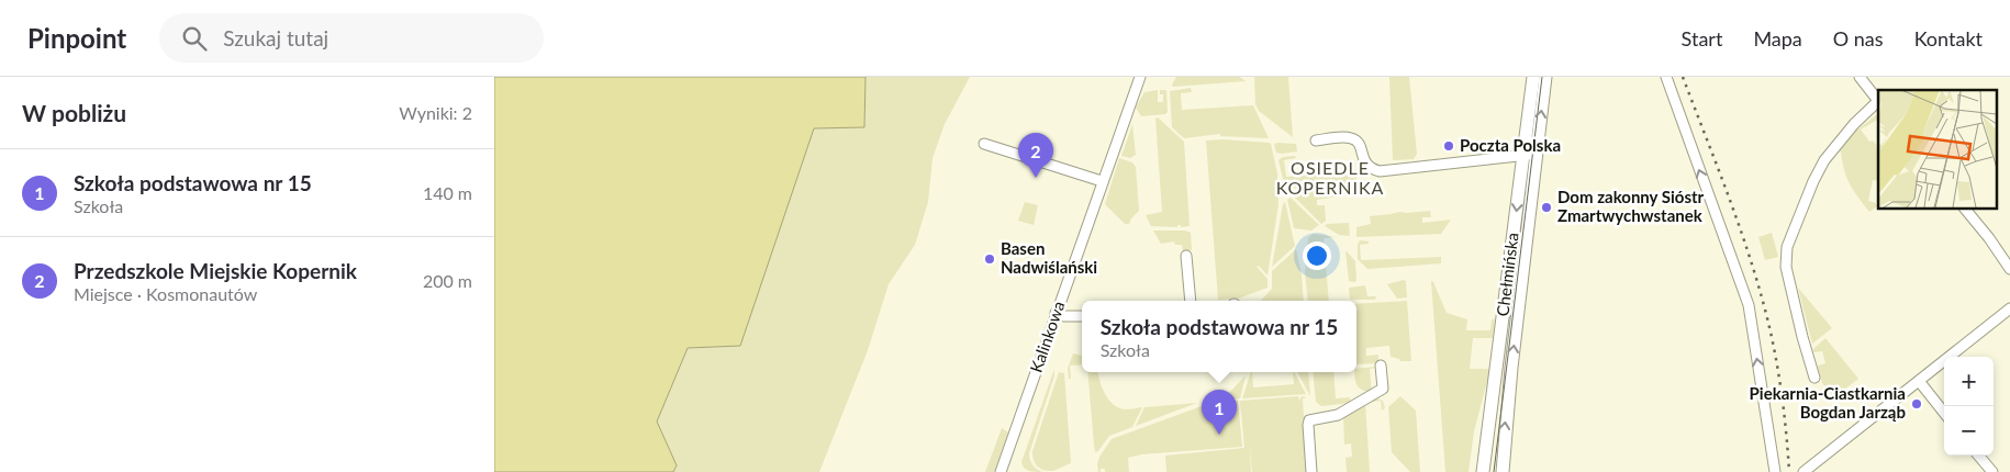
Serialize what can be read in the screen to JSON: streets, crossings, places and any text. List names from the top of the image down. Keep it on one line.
{"streets":{"main road":["Chełmińska"],"street":["Kalinkowa"]},"districts":["OSIEDLE KOPERNIKA"],"places":["Poczta Polska","Dom zakonny Sióstr Zmartwychwstanek","Basen Nadwiślański","Piekarnia-Ciastkarnia Bogdan Jarząb"],"page":{"header":"Pinpoint","search":"Szukaj tutaj","nav":["Start","Mapa","O nas","Kontakt"],"heading":["W pobliżu","Wyniki: 2"],"pins":["2","1"],"list":[{"mark":"1","name":"Szkoła podstawowa nr 15","note":"Szkoła","value":"140 m"},{"mark":"2","name":"Przedszkole Miejskie Kopernik","note":"Miejsce · Kosmonautów","value":"200 m"}],"popup":["Szkoła podstawowa nr 15","Szkoła"],"map_buttons":["+","−"]}}
